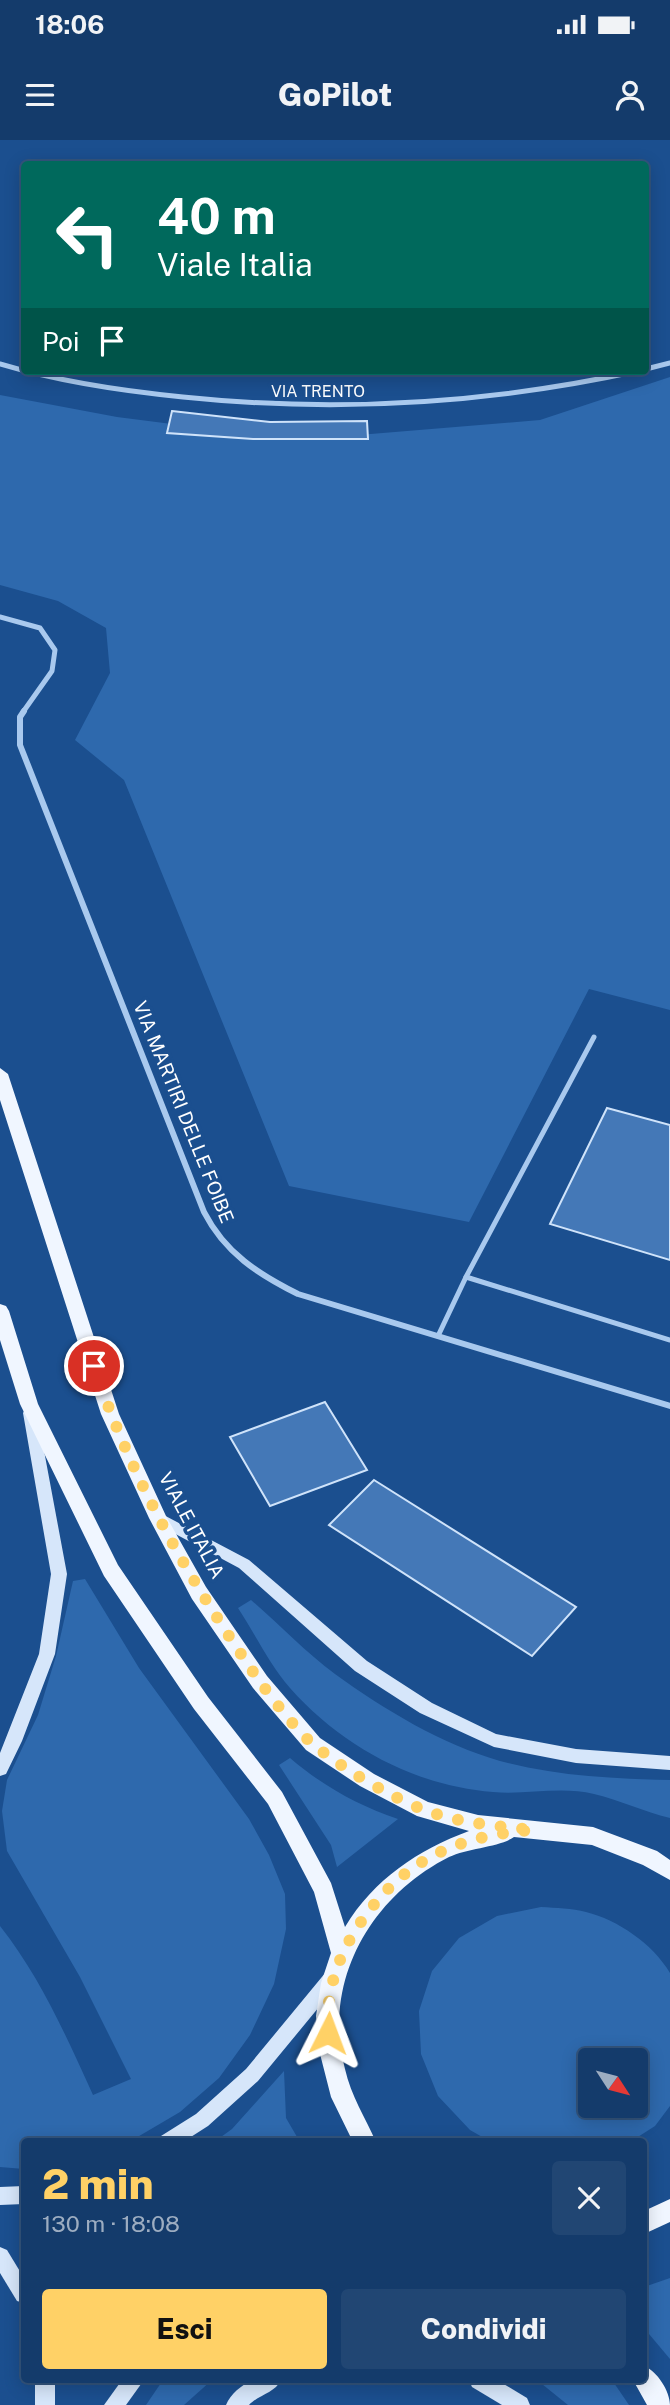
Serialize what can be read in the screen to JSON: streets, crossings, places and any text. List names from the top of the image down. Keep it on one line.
{"streets":{"main road":["VIALE ITALIA"],"street":["VIA TRENTO","VIA MARTIRI DELLE FOIBE"]},"north":"bottom right","page":{"status":"18:06","header":"GoPilot","turn":["40 m","Viale Italia"],"then":"Poi","heading":["2 min","130 m · 18:08"],"buttons":["Esci","Condividi"]}}
